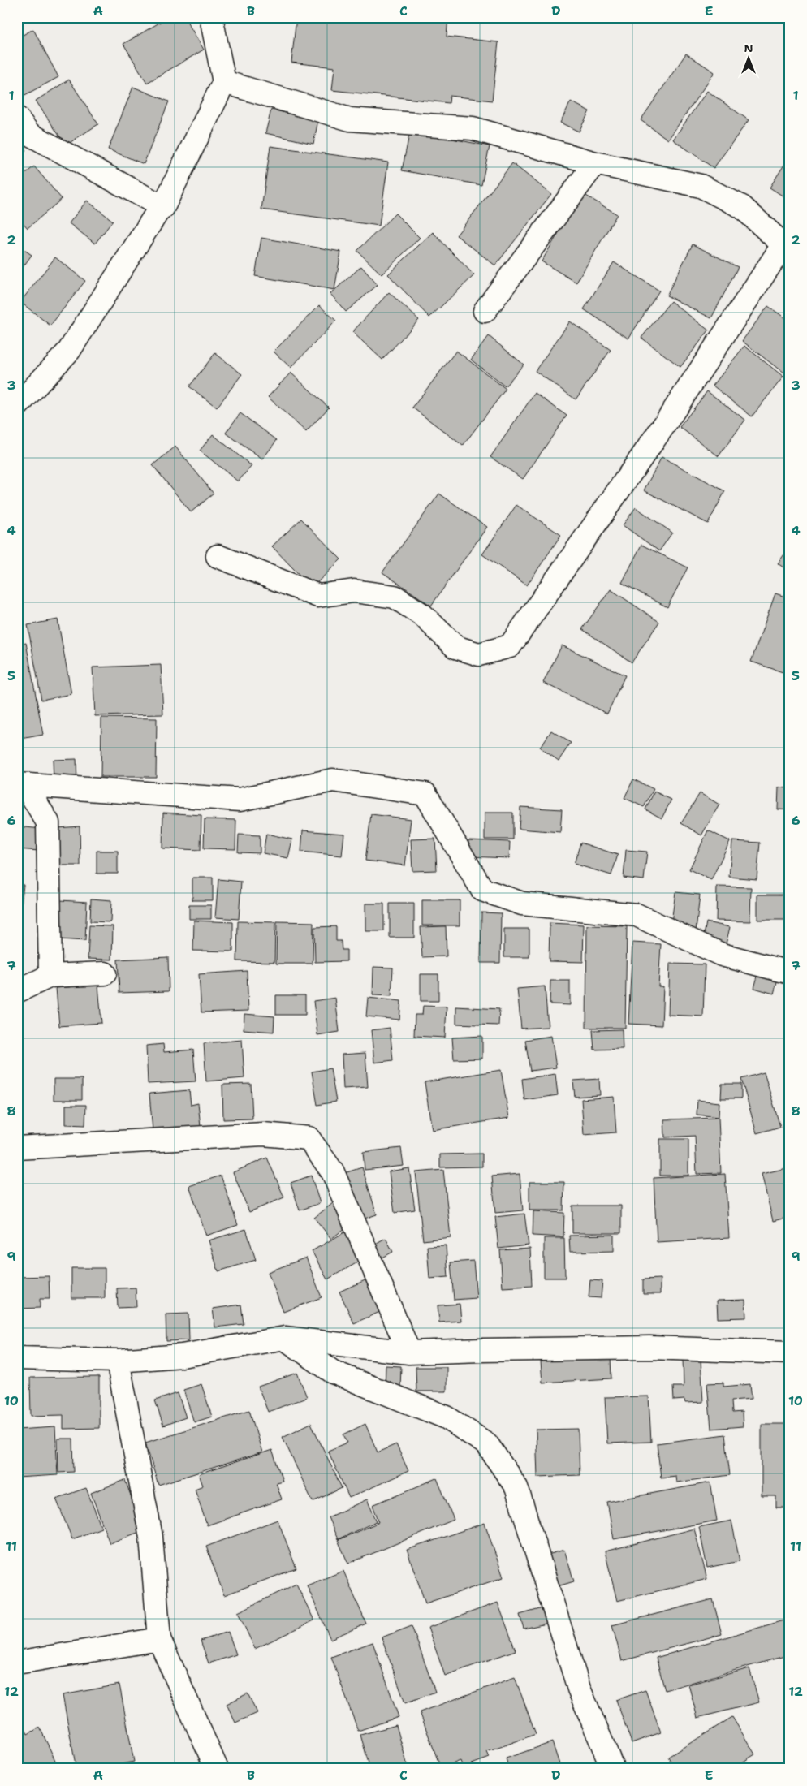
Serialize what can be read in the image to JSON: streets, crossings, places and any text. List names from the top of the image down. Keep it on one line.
{"north":"top","grid":{"columns":["A","B","C","D","E"],"rows":["1","2","3","4","5","6","7","8","9","10","11","12"]}}
